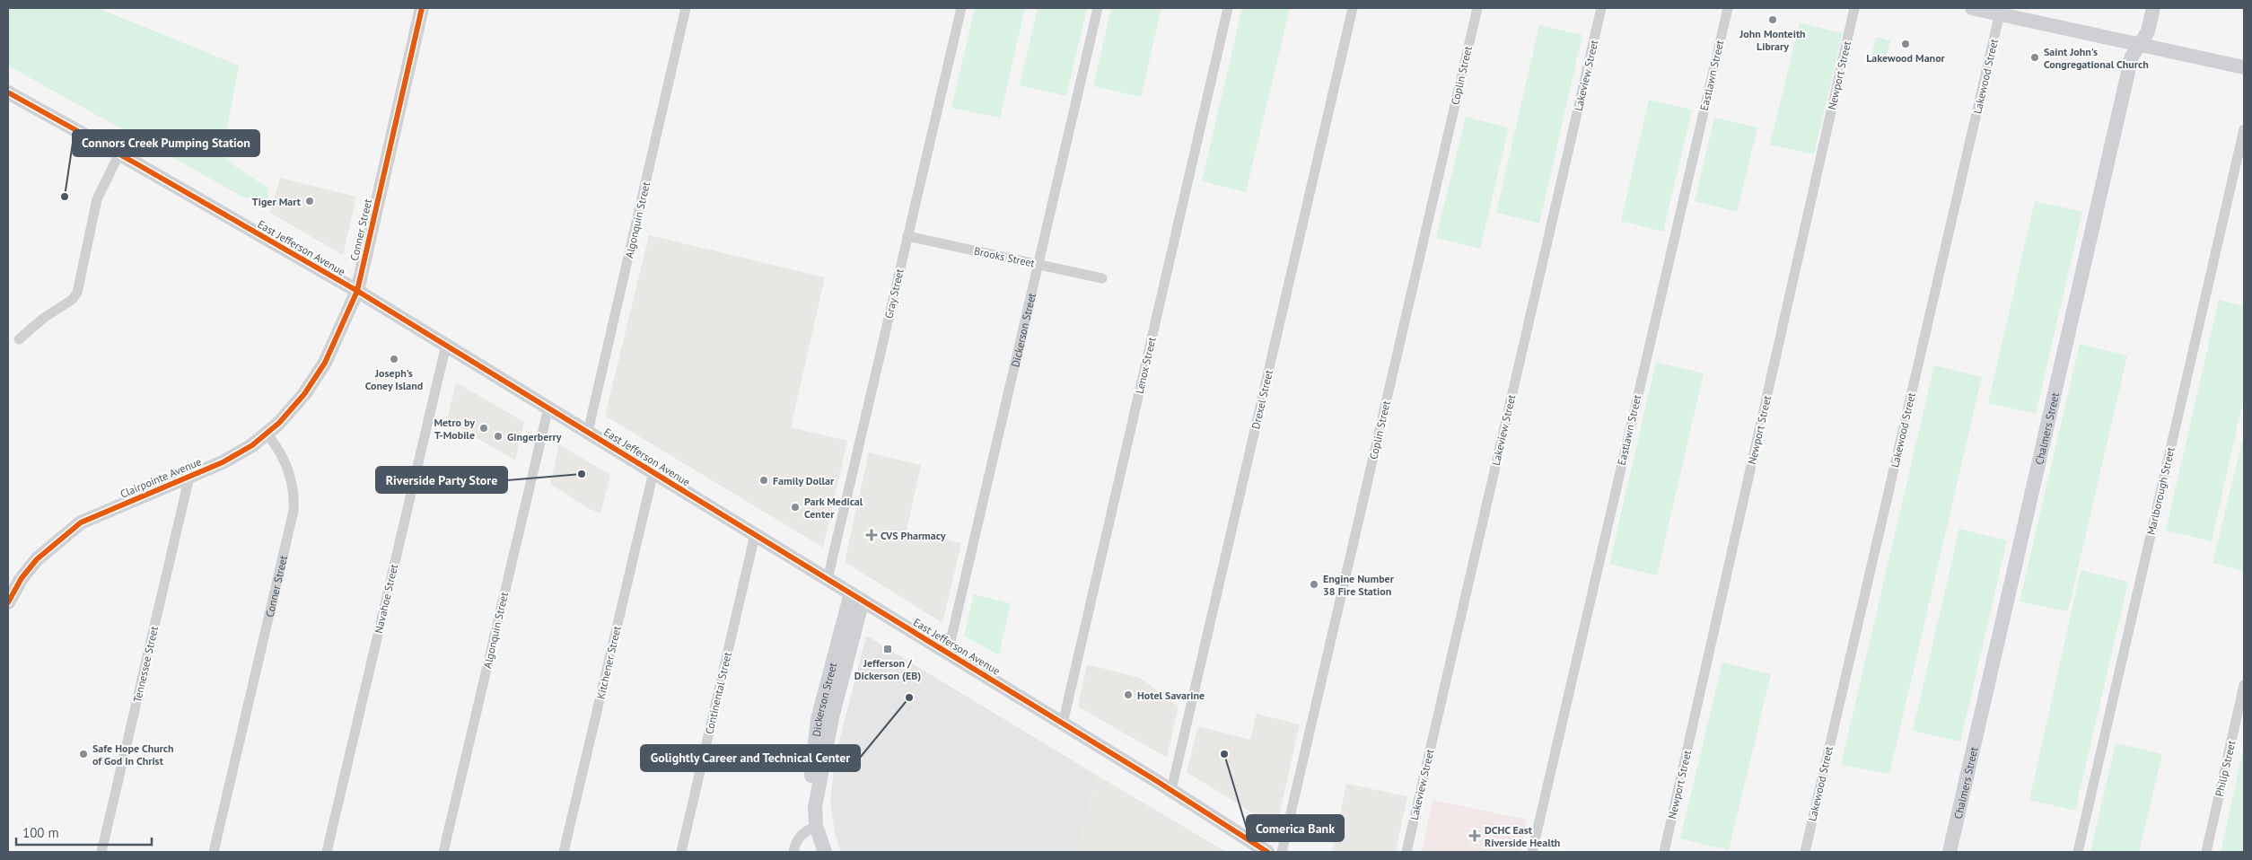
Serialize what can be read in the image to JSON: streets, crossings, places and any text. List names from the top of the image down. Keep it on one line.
{"streets":{"street":["Coplin Street","Lakeview Street","Eastlawn Street","Newport Street","Lakewood Street","Algonquin Street","Conner Street","East Jefferson Avenue","Brooks Street","Gray Street","Dickerson Street","Lenox Street","Drexel Street","Chalmers Street","Clairpointe Avenue","Marlborough Street","Navahoe Street","Kitchener Street","Tennessee Street","Continental Street","Philip Street"]},"crossings":[["Algonquin Street","East Jefferson Avenue"],["Conner Street","East Jefferson Avenue"],["Conner Street","Clairpointe Avenue"],["East Jefferson Avenue","Gray Street"],["East Jefferson Avenue","Dickerson Street"],["East Jefferson Avenue","Lenox Street"],["East Jefferson Avenue","Drexel Street"],["East Jefferson Avenue","Navahoe Street"],["East Jefferson Avenue","Kitchener Street"],["East Jefferson Avenue","Continental Street"],["Brooks Street","Gray Street"],["Brooks Street","Dickerson Street"],["Clairpointe Avenue","Tennessee Street"]],"places":{"other":["John Monteith Library","Lakewood Manor","Saint John's Congregational Church","Connors Creek Pumping Station","Tiger Mart","Joseph's Coney Island","Metro by T-Mobile","Gingerberry","Riverside Party Store","Family Dollar","Park Medical Center","Engine Number 38 Fire Station","Hotel Savarine","Golightly Career and Technical Center","Safe Hope Church of God in Christ","Comerica Bank"],"health":["CVS Pharmacy","DCHC East Riverside Health"],"transit":["Jefferson / Dickerson (EB)"]},"scale_bar":"100 m"}
